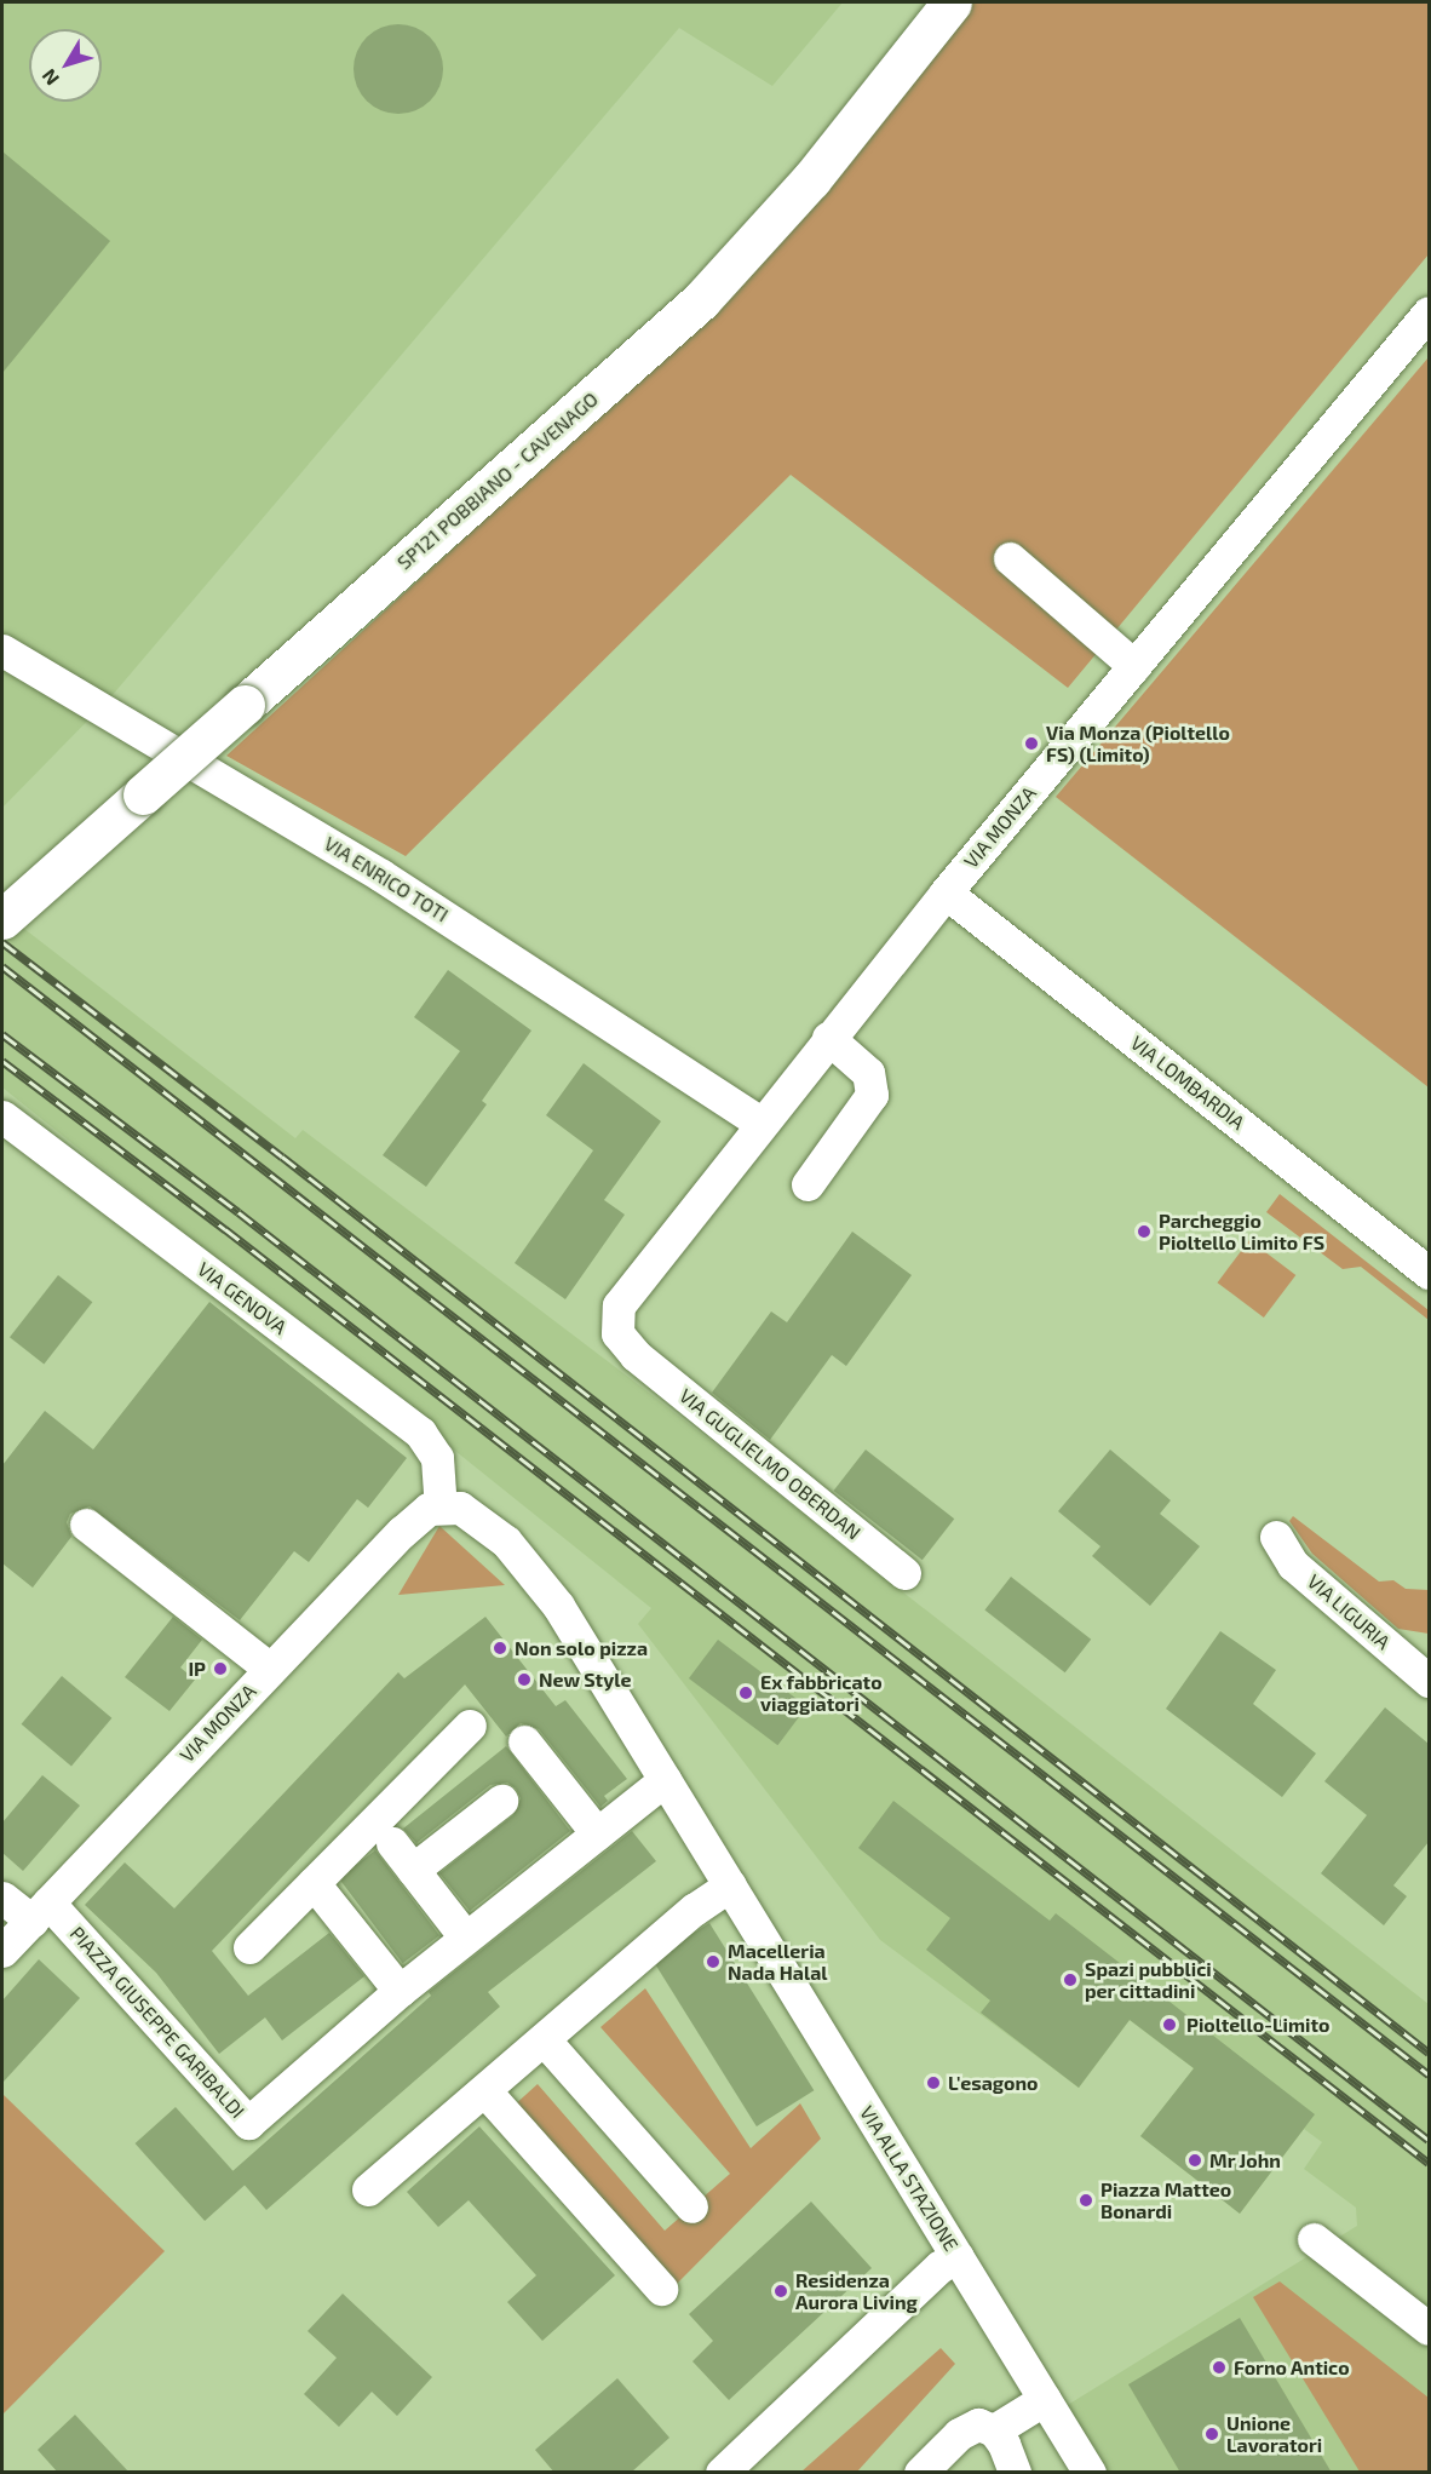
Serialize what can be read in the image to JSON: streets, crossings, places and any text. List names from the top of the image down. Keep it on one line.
{"streets":{"main road":["SP121 POBBIANO - CAVENAGO"],"street":["VIA MONZA","VIA ENRICO TOTI","VIA LOMBARDIA","VIA GENOVA","VIA GUGLIELMO OBERDAN","VIA LIGURIA","PIAZZA GIUSEPPE GARIBALDI","VIA ALLA STAZIONE"]},"crossings":[["VIA MONZA","VIA ENRICO TOTI"],["VIA MONZA","VIA LOMBARDIA"],["VIA MONZA","VIA GENOVA"],["VIA MONZA","VIA GUGLIELMO OBERDAN"],["VIA MONZA","PIAZZA GIUSEPPE GARIBALDI"],["VIA MONZA","VIA ALLA STAZIONE"],["VIA GENOVA","VIA ALLA STAZIONE"],["PIAZZA GIUSEPPE GARIBALDI","VIA ALLA STAZIONE"]],"places":["Via Monza (Pioltello FS) (Limito)","Parcheggio Pioltello Limito FS","Non solo pizza","IP","New Style","Ex fabbricato viaggiatori","Macelleria Nada Halal","Spazi pubblici per cittadini","Pioltello-Limito","L'esagono","Mr John","Piazza Matteo Bonardi","Residenza Aurora Living","Forno Antico","Unione Lavoratori"],"north":"bottom left"}
